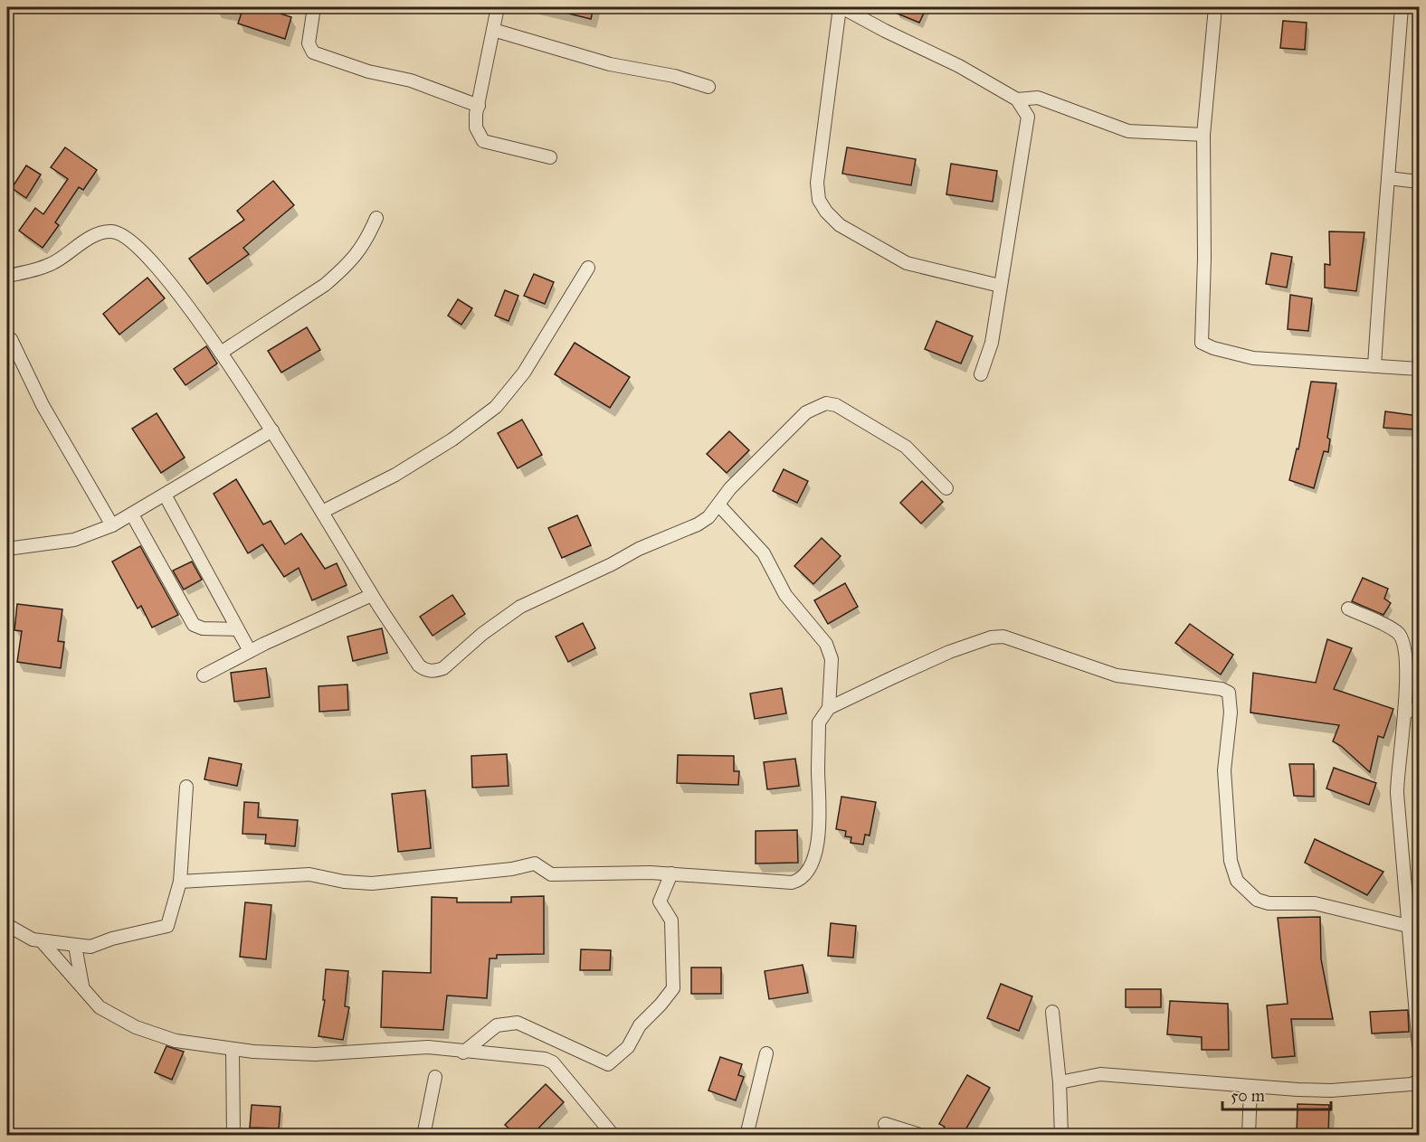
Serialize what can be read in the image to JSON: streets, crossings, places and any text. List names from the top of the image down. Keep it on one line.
{"scale_bar":"50 m"}
